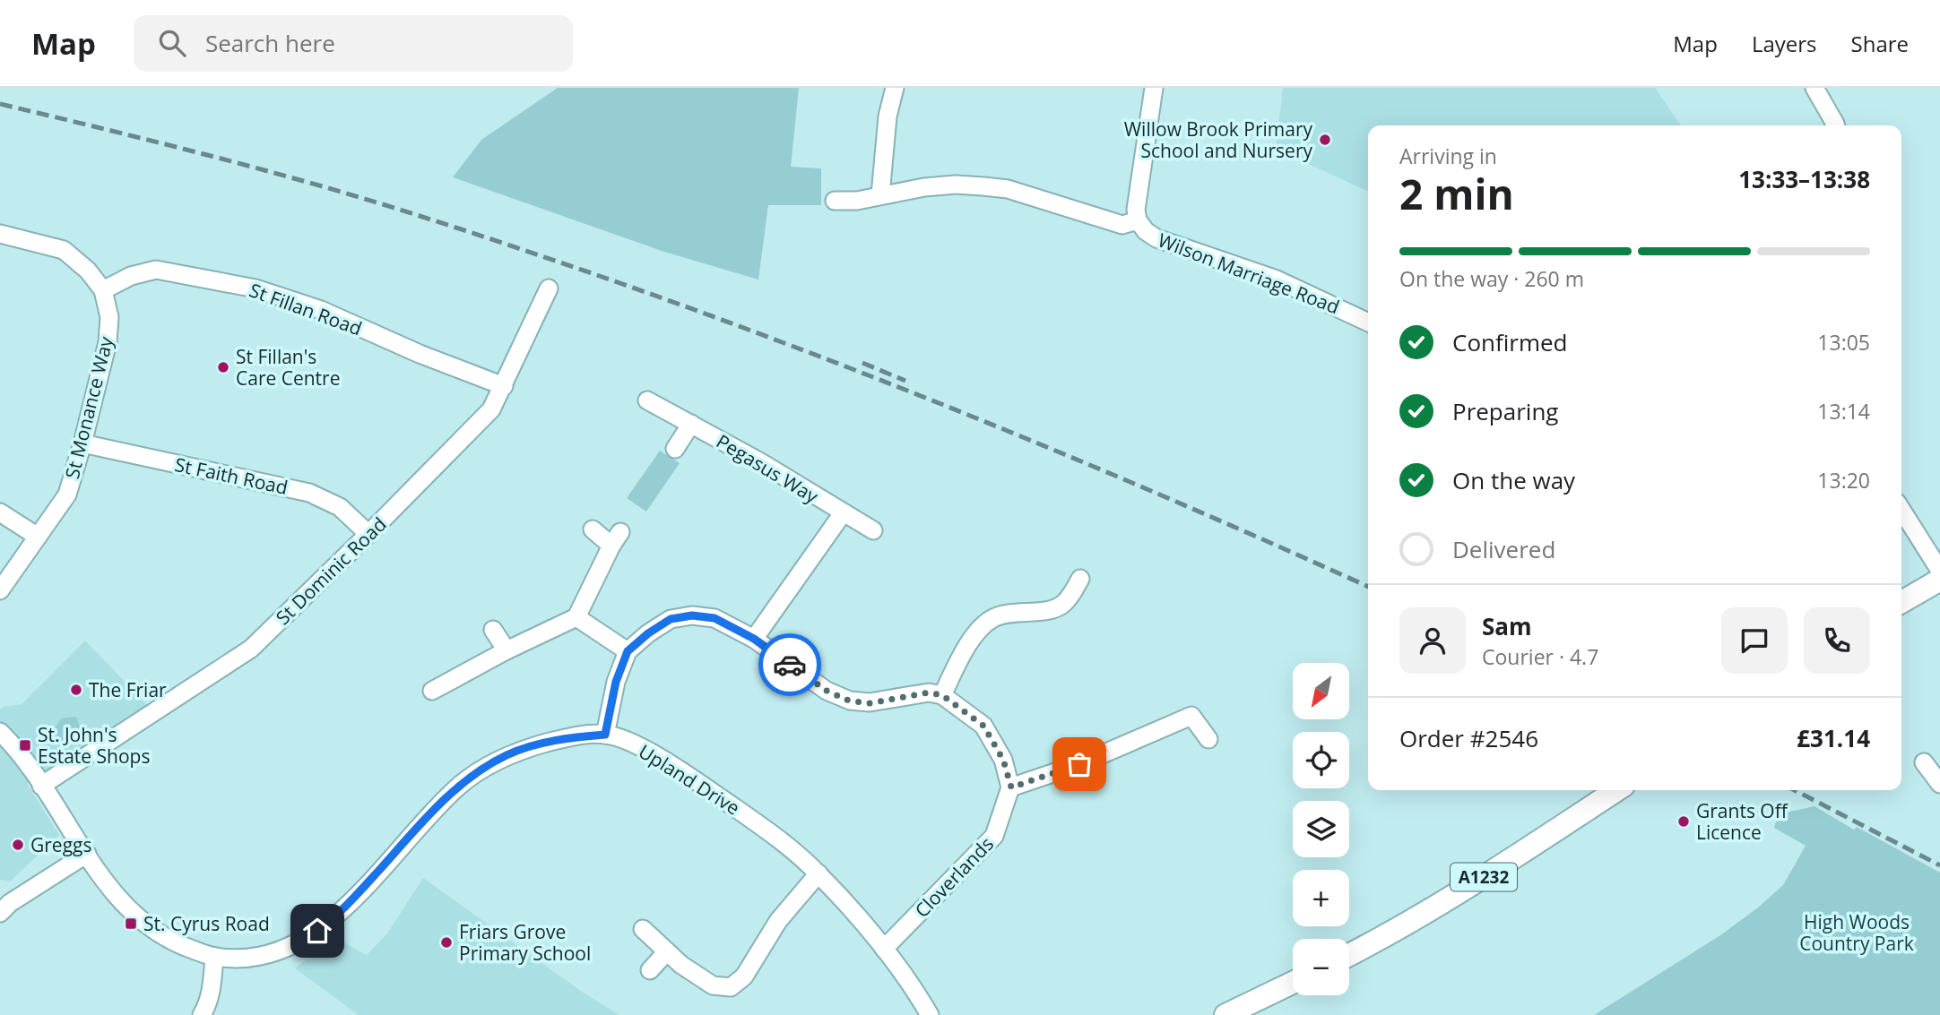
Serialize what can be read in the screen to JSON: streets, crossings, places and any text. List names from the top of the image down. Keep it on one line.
{"streets":{"main road":["A1232"],"street":["Wilson Marriage Road","St Fillan Road","St Monance Way","Pegasus Way","St Faith Road","St Dominic Road","Upland Drive","Cloverlands"]},"crossings":[["St Fillan Road","St Monance Way"],["St Fillan Road","St Dominic Road"],["St Monance Way","St Faith Road"],["St Faith Road","St Dominic Road"],["St Dominic Road","Upland Drive"],["Upland Drive","Cloverlands"]],"parks":["High Woods Country Park"],"places":{"other":["Willow Brook Primary School and Nursery","St Fillan's Care Centre","The Friar","Grants Off Licence","Greggs","Friars Grove Primary School"],"transit":["St. John's Estate Shops","St. Cyrus Road"]},"north":"bottom left","page":{"header":"Map","search":"Search here","nav":["Map","Layers","Share"],"heading":["2 min","Arriving in","13:33–13:38"],"panel":["Sam","Courier · 4.7","Order #2546","£31.14"],"bar":"On the way · 260 m","list":[["Confirmed","13:05"],["Preparing","13:14"],["On the way","13:20"],"Delivered"],"map_buttons":["+","−"]}}
